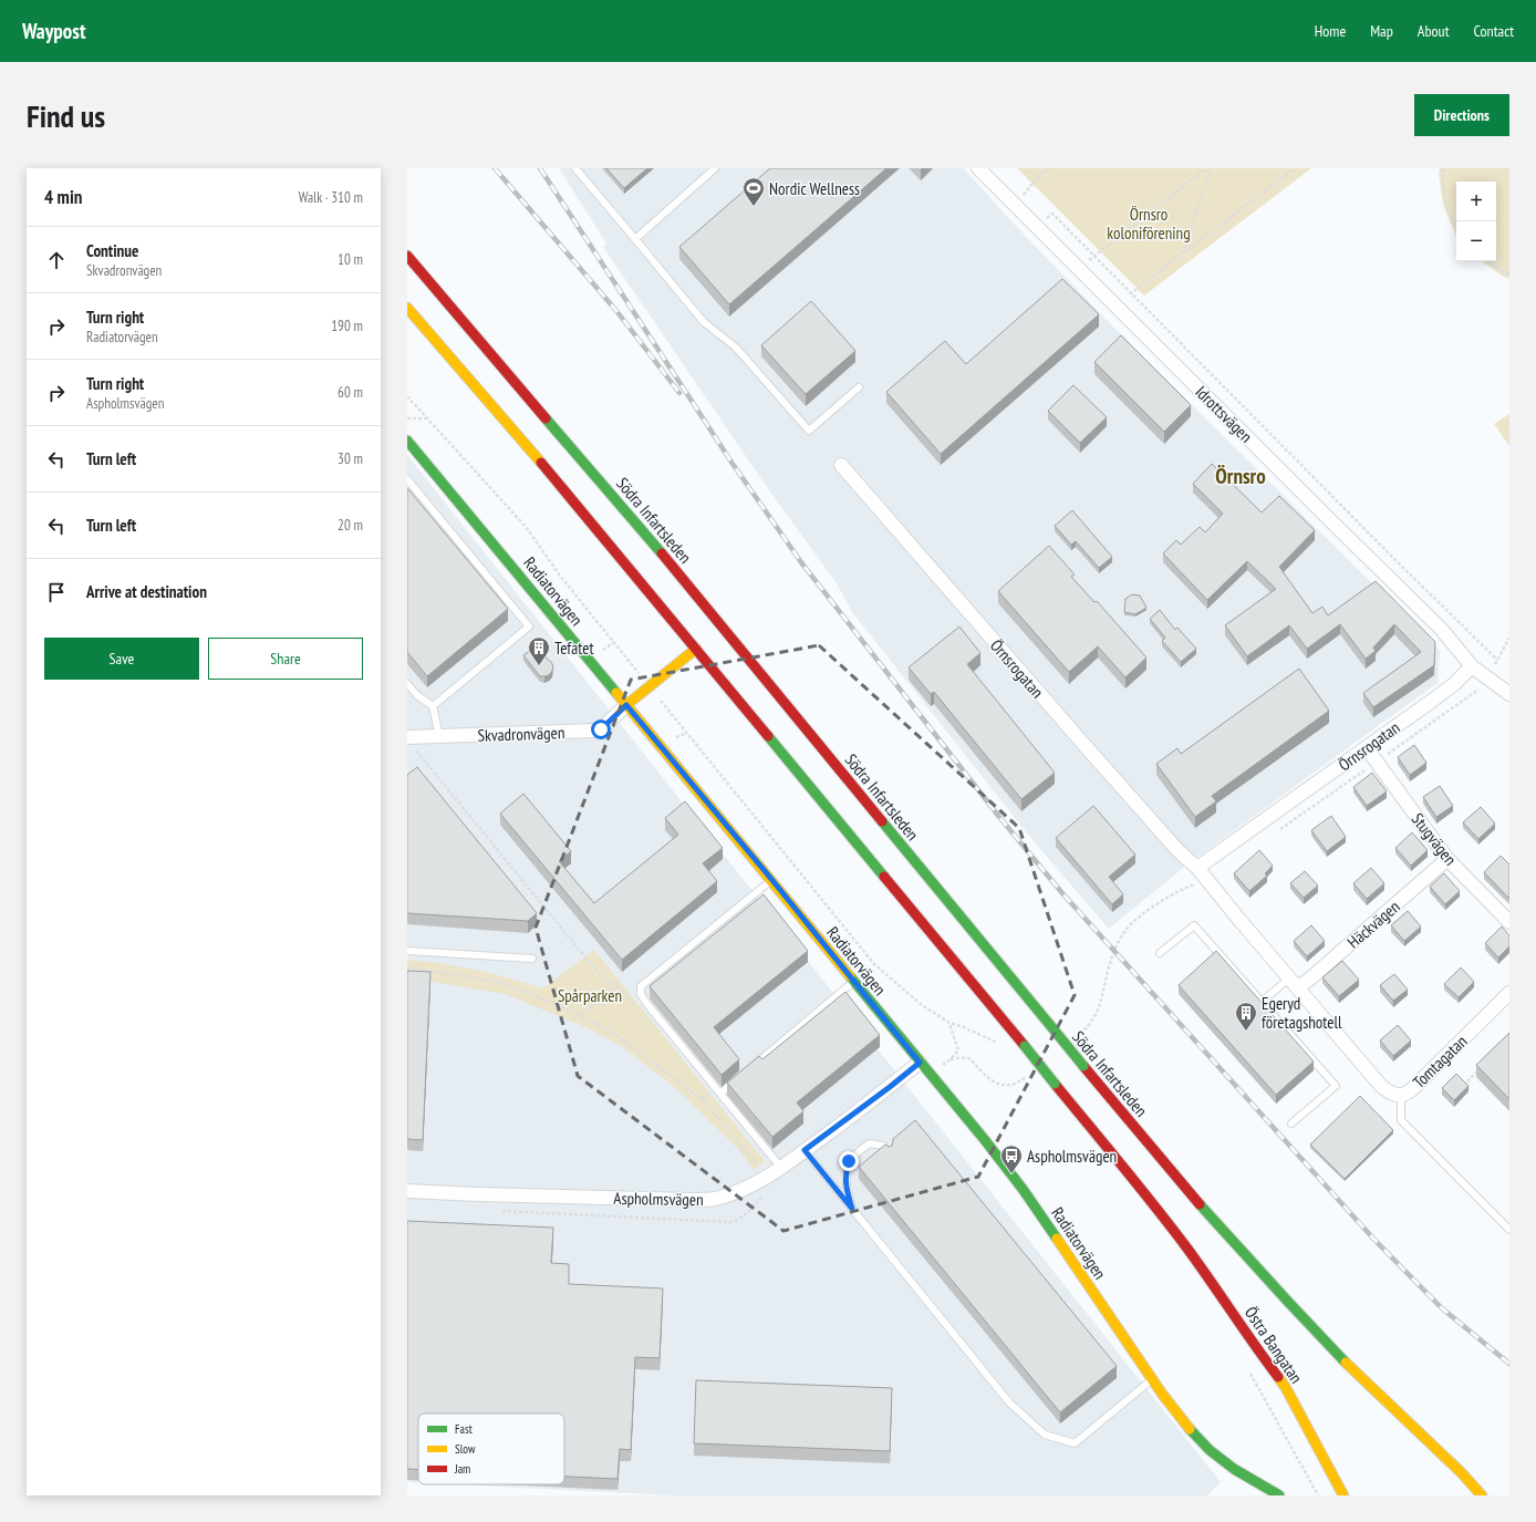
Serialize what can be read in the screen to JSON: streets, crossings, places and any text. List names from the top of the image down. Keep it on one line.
{"streets":{"main road":["Södra Infartsleden","Radiatorvägen","Östra Bangatan"],"street":["Idrottsvägen","Örnsrogatan","Skvadronvägen","Stugvägen","Häckvägen","Tomtagatan","Aspholmsvägen"]},"crossings":[["Idrottsvägen","Örnsrogatan"],["Radiatorvägen","Skvadronvägen"],["Radiatorvägen","Aspholmsvägen"],["Örnsrogatan","Stugvägen"],["Örnsrogatan","Häckvägen"],["Örnsrogatan","Tomtagatan"],["Stugvägen","Häckvägen"],["Häckvägen","Tomtagatan"]],"districts":["Örnsro"],"parks":["Örnsro koloniförening","Spårparken"],"places":{"sports":["Nordic Wellness"],"building":["Tefatet","Egeryd företagshotell"],"bus stop":["Aspholmsvägen"]},"legend":["Fast","Slow","Jam"],"page":{"header":"Waypost","nav":["Home","Map","About","Contact"],"buttons":["Directions",["Save","Share"]],"title":"Find us","heading":["4 min","Walk · 310 m"],"map_buttons":["+","−"],"list":[["Continue","Skvadronvägen","10 m"],["Turn right","Radiatorvägen","190 m"],["Turn right","Aspholmsvägen","60 m"],["Turn left","30 m"],["Turn left","20 m"],"Arrive at destination"]}}
